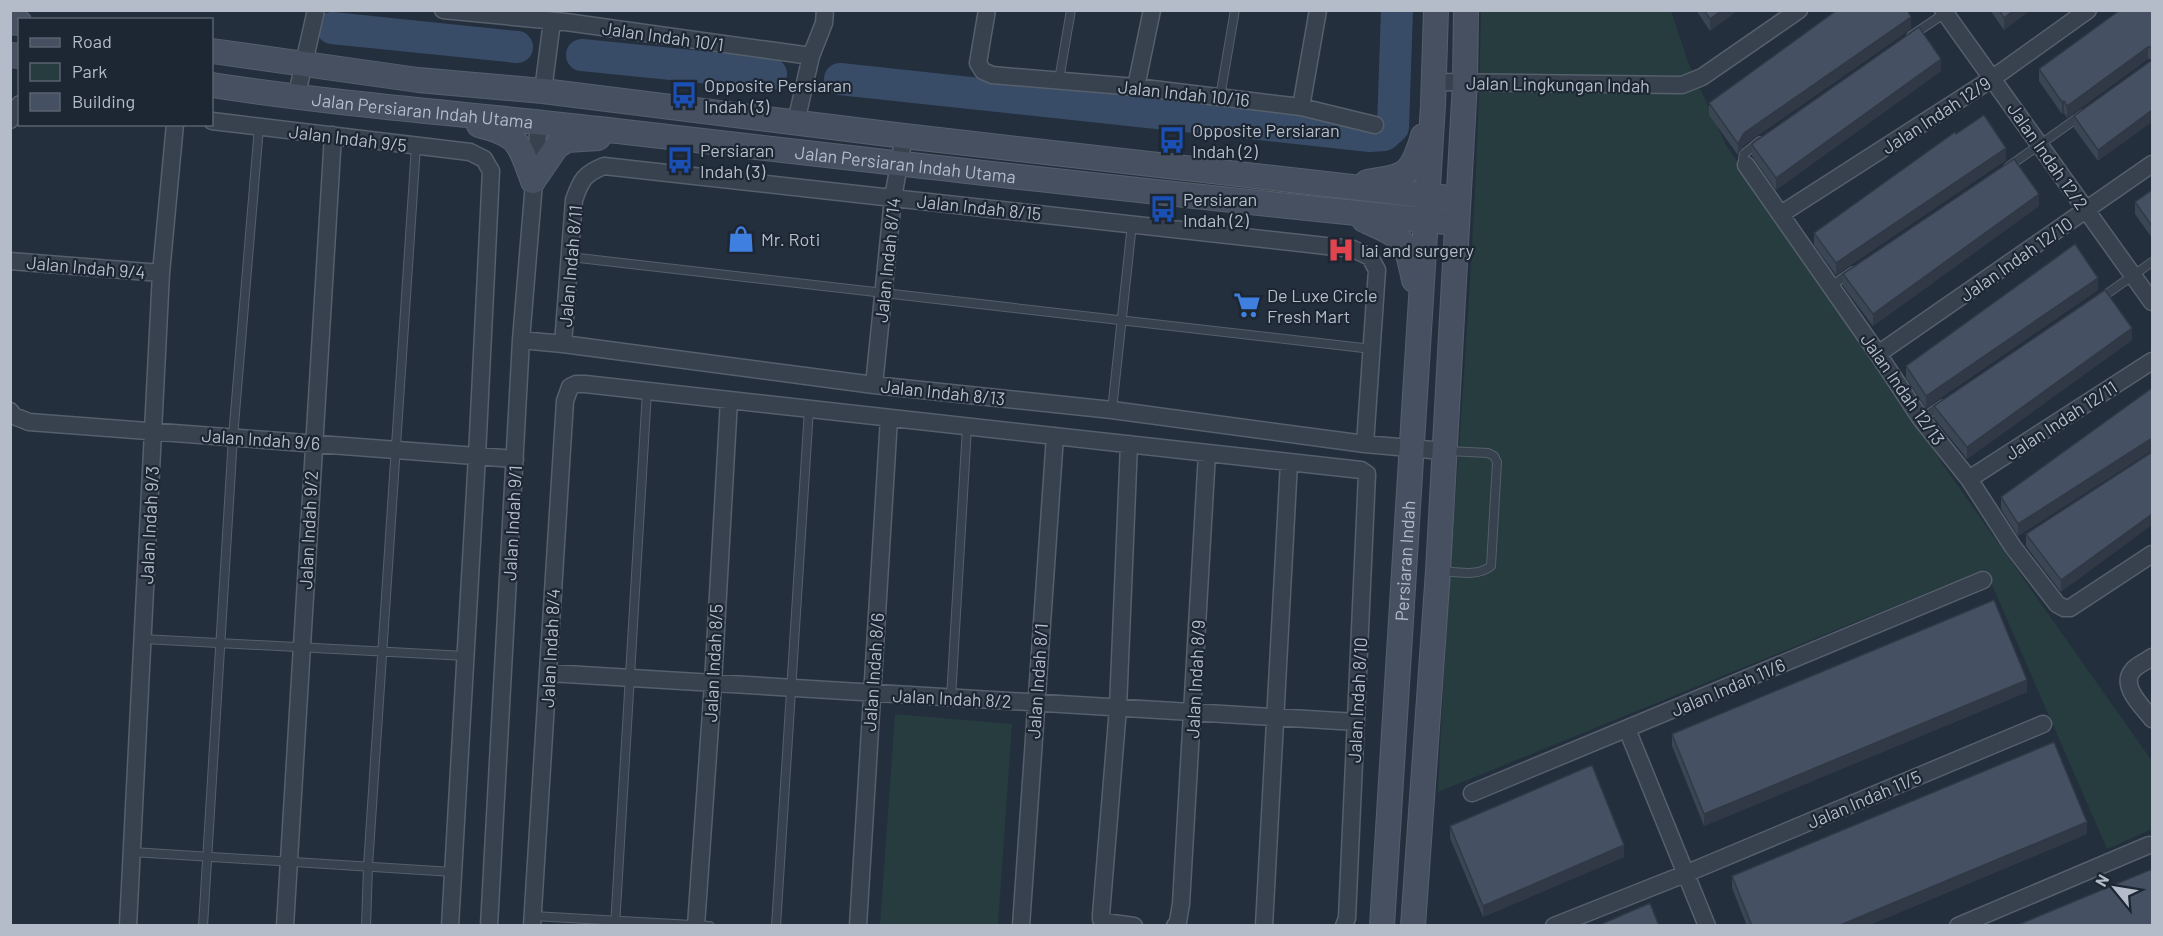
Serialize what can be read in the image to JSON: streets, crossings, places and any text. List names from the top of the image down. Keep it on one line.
{"streets":{"main road":["Jalan Persiaran Indah Utama","Persiaran Indah"],"street":["Jalan Indah 10/1","Jalan Lingkungan Indah","Jalan Indah 10/16","Jalan Indah 12/9","Jalan Indah 9/5","Jalan Indah 12/2","Jalan Indah 8/15","Jalan Indah 12/10","Jalan Indah 8/14","Jalan Indah 8/11","Jalan Indah 9/4","Jalan Indah 12/13","Jalan Indah 8/13","Jalan Indah 12/11","Jalan Indah 9/6","Jalan Indah 9/1","Jalan Indah 9/3","Jalan Indah 9/2","Jalan Indah 8/4","Jalan Indah 8/5","Jalan Indah 8/6","Jalan Indah 8/9","Jalan Indah 8/1","Jalan Indah 11/6","Jalan Indah 8/2","Jalan Indah 8/10","Jalan Indah 11/5"]},"crossings":[["Jalan Persiaran Indah Utama","Jalan Indah 8/14"],["Jalan Persiaran Indah Utama","Jalan Indah 9/1"],["Jalan Persiaran Indah Utama","Persiaran Indah"],["Jalan Indah 12/9","Jalan Indah 12/2"],["Jalan Indah 12/9","Jalan Indah 12/13"],["Jalan Indah 9/5","Jalan Indah 9/6"],["Jalan Indah 9/5","Jalan Indah 9/2"],["Jalan Indah 12/2","Jalan Indah 12/10"],["Jalan Indah 8/15","Jalan Indah 8/14"],["Jalan Indah 8/15","Jalan Indah 8/11"],["Jalan Indah 12/10","Jalan Indah 12/13"],["Jalan Indah 8/14","Jalan Indah 8/13"],["Jalan Indah 8/11","Jalan Indah 8/13"],["Jalan Indah 9/4","Jalan Indah 9/3"],["Jalan Indah 12/13","Jalan Indah 12/11"],["Jalan Indah 8/13","Jalan Indah 9/1"],["Jalan Indah 8/13","Persiaran Indah"],["Jalan Indah 9/6","Jalan Indah 9/1"],["Jalan Indah 9/6","Jalan Indah 9/3"],["Jalan Indah 9/6","Jalan Indah 9/2"],["Jalan Indah 8/4","Jalan Indah 8/2"],["Jalan Indah 8/5","Jalan Indah 8/2"],["Jalan Indah 8/6","Jalan Indah 8/2"],["Jalan Indah 8/9","Jalan Indah 8/2"],["Jalan Indah 8/1","Jalan Indah 8/2"],["Jalan Indah 8/2","Jalan Indah 8/10"]],"places":{"bus stop":["Opposite Persiaran Indah (3)","Opposite Persiaran Indah (2)","Persiaran Indah (3)","Persiaran Indah (2)"],"shop":["Mr. Roti"],"hospital":["lai and surgery"],"supermarket":["De Luxe Circle Fresh Mart"]},"legend":["Road","Park","Building"],"north":"top left"}
